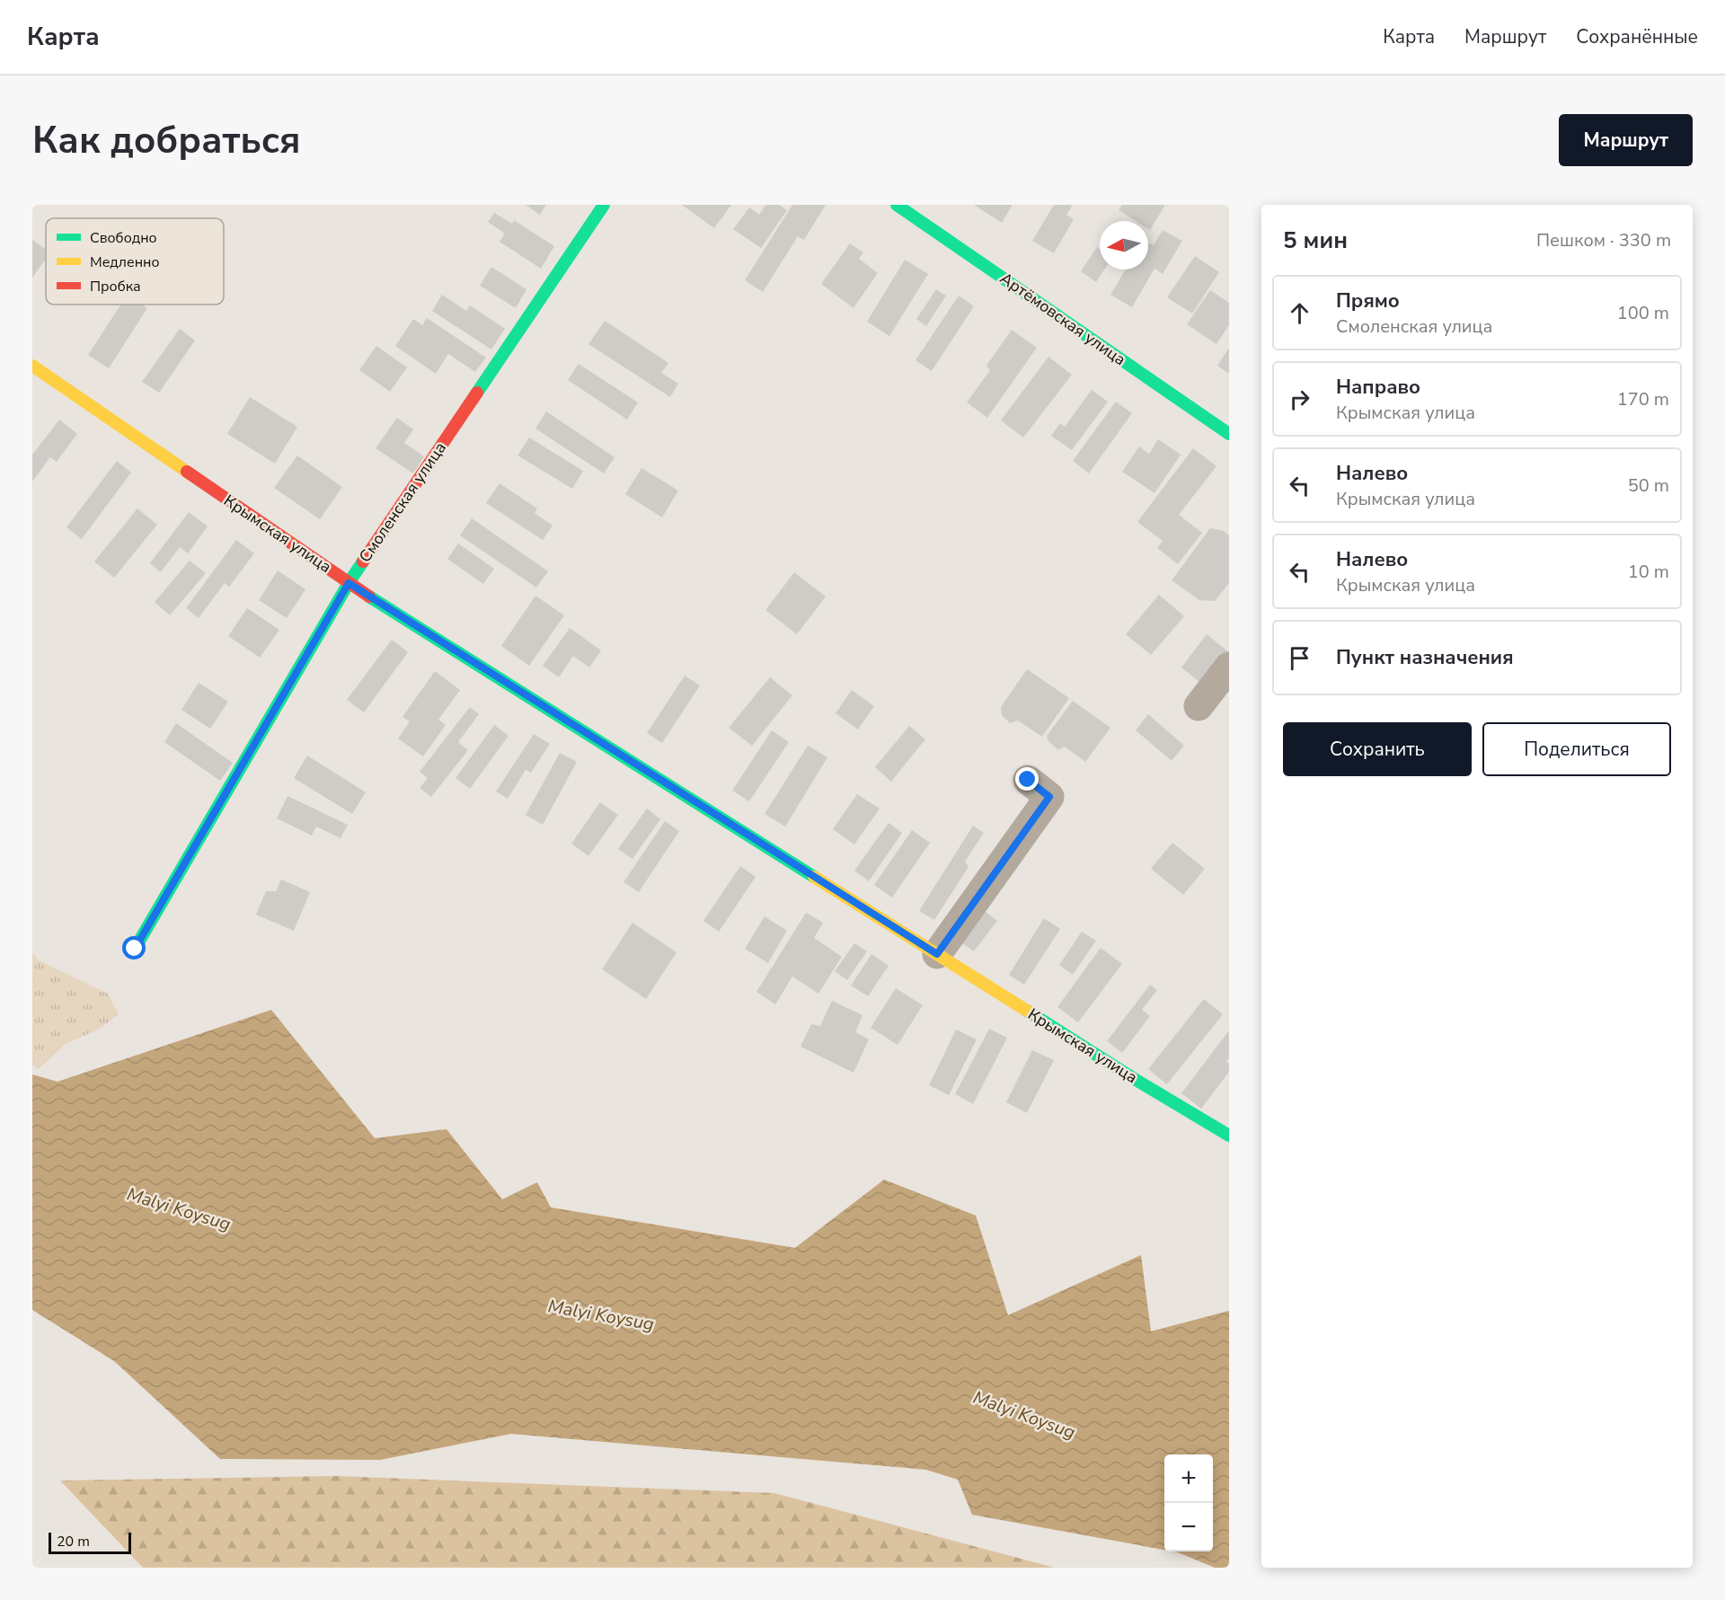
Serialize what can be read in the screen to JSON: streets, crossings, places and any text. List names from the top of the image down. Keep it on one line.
{"streets":{"street":["Артёмовская улица","Смоленская улица","Крымская улица"]},"crossings":[["Смоленская улица","Крымская улица"]],"water":["Malyi Koysug"],"legend":["Свободно","Медленно","Пробка"],"scale_bar":"20 m","north":"left","page":{"header":"Карта","nav":["Карта","Маршрут","Сохранённые"],"buttons":["Маршрут",["Сохранить","Поделиться"]],"title":"Как добраться","heading":["5 мин","Пешком · 330 m"],"list":[["Прямо","Смоленская улица","100 m"],["Направо","Крымская улица","170 m"],["Налево","Крымская улица","50 m"],["Налево","Крымская улица","10 m"],"Пункт назначения"],"map_buttons":["+","−"],"scale":"20 m"}}
